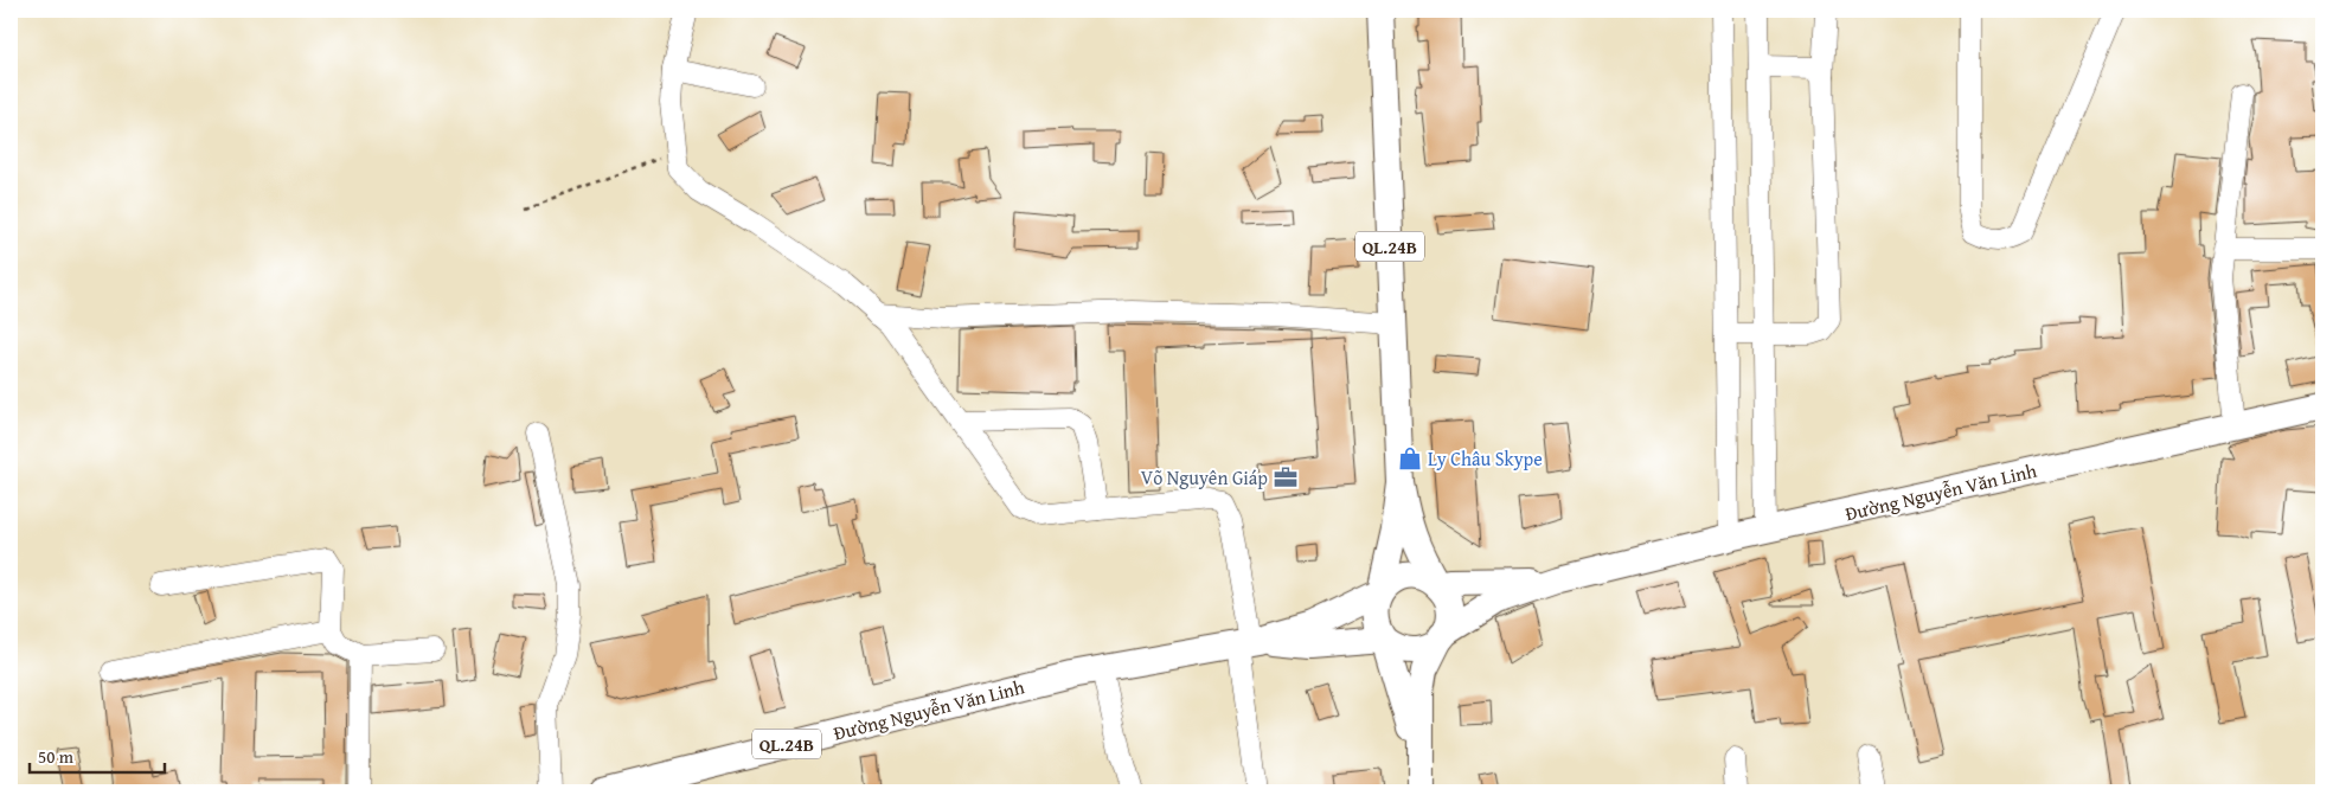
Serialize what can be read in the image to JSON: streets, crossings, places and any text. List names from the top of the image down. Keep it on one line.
{"streets":{"main road":["QL.24B","Đường Nguyễn Văn Linh"]},"crossings":[["QL.24B","Đường Nguyễn Văn Linh"]],"places":{"shop":["Ly Châu Skype"],"office":["Võ Nguyên Giáp"]},"scale_bar":"50 m"}
